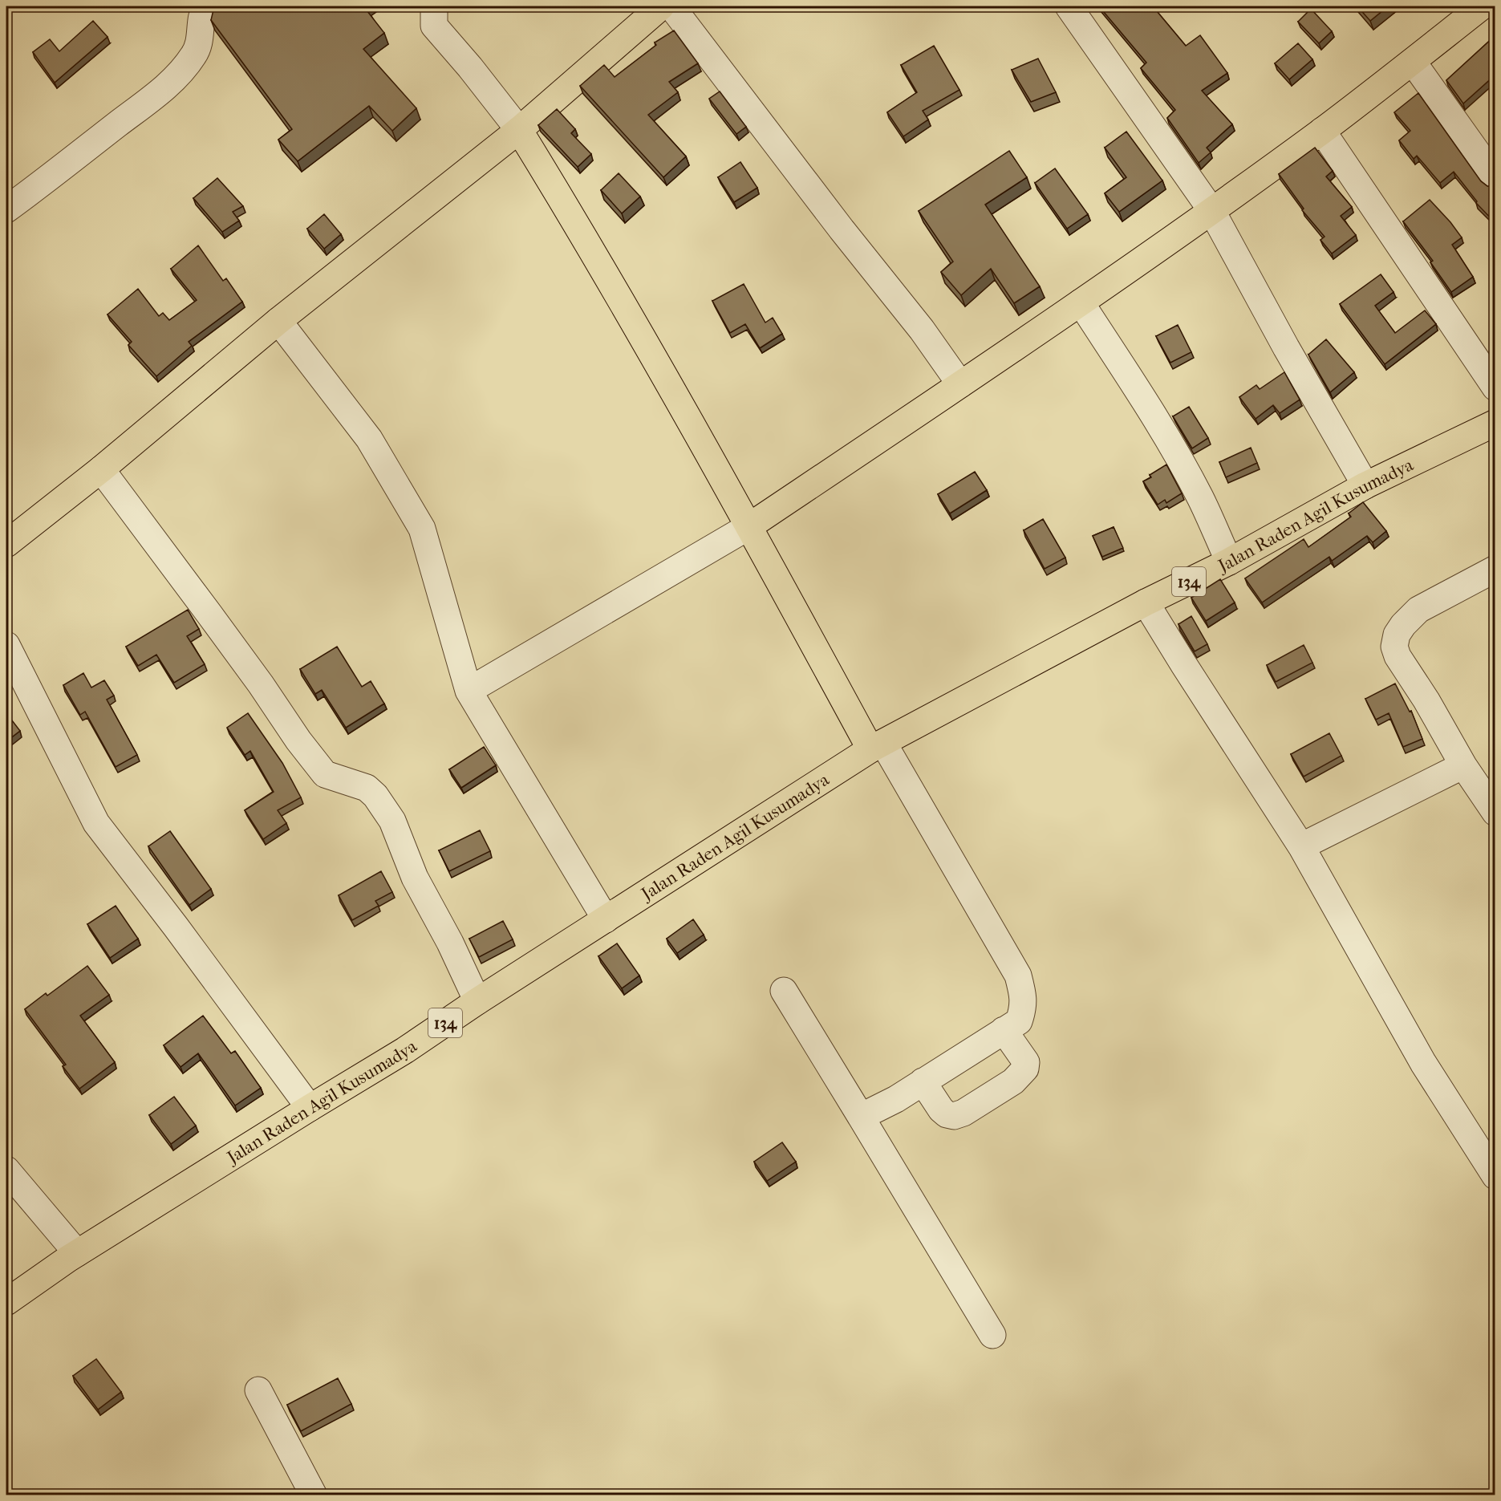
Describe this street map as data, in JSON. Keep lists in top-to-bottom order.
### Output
{
  "streets": {
    "main road": ["Jalan Raden Agil Kusumadya", "134"]
  }
}
